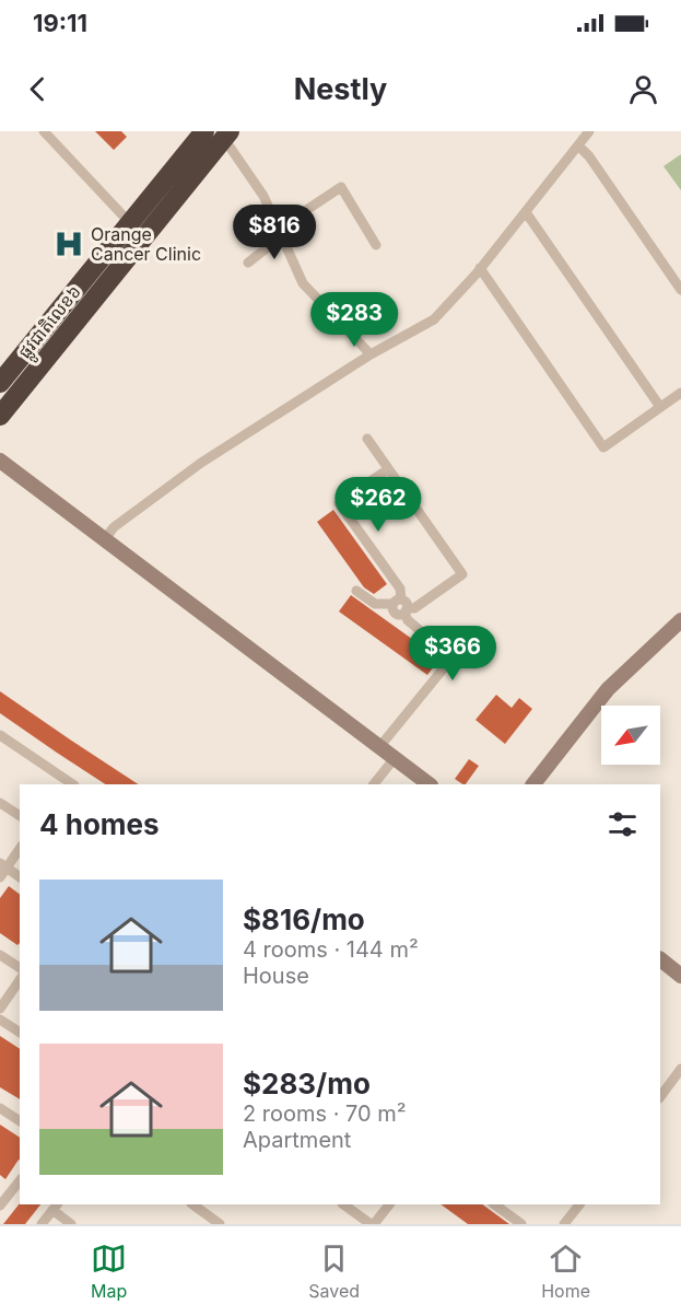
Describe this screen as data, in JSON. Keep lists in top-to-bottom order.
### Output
{
  "streets": {
    "highway": ["ផ្លូវជាតិលេខ៦"]
  },
  "places": {
    "hospital": ["Orange Cancer Clinic"]
  },
  "north": "bottom left",
  "page": {
    "status": "19:11",
    "header": "Nestly",
    "price": [
      "$816",
      "$283",
      "$262",
      "$366"
    ],
    "heading": "4 homes",
    "list": [
      {
        "name": "$816/mo",
        "note": "4 rooms · 144 m² · House"
      },
      {
        "name": "$283/mo",
        "note": "2 rooms · 70 m² · Apartment"
      }
    ],
    "tabs": ["Map", "Saved", "Home"]
  }
}
